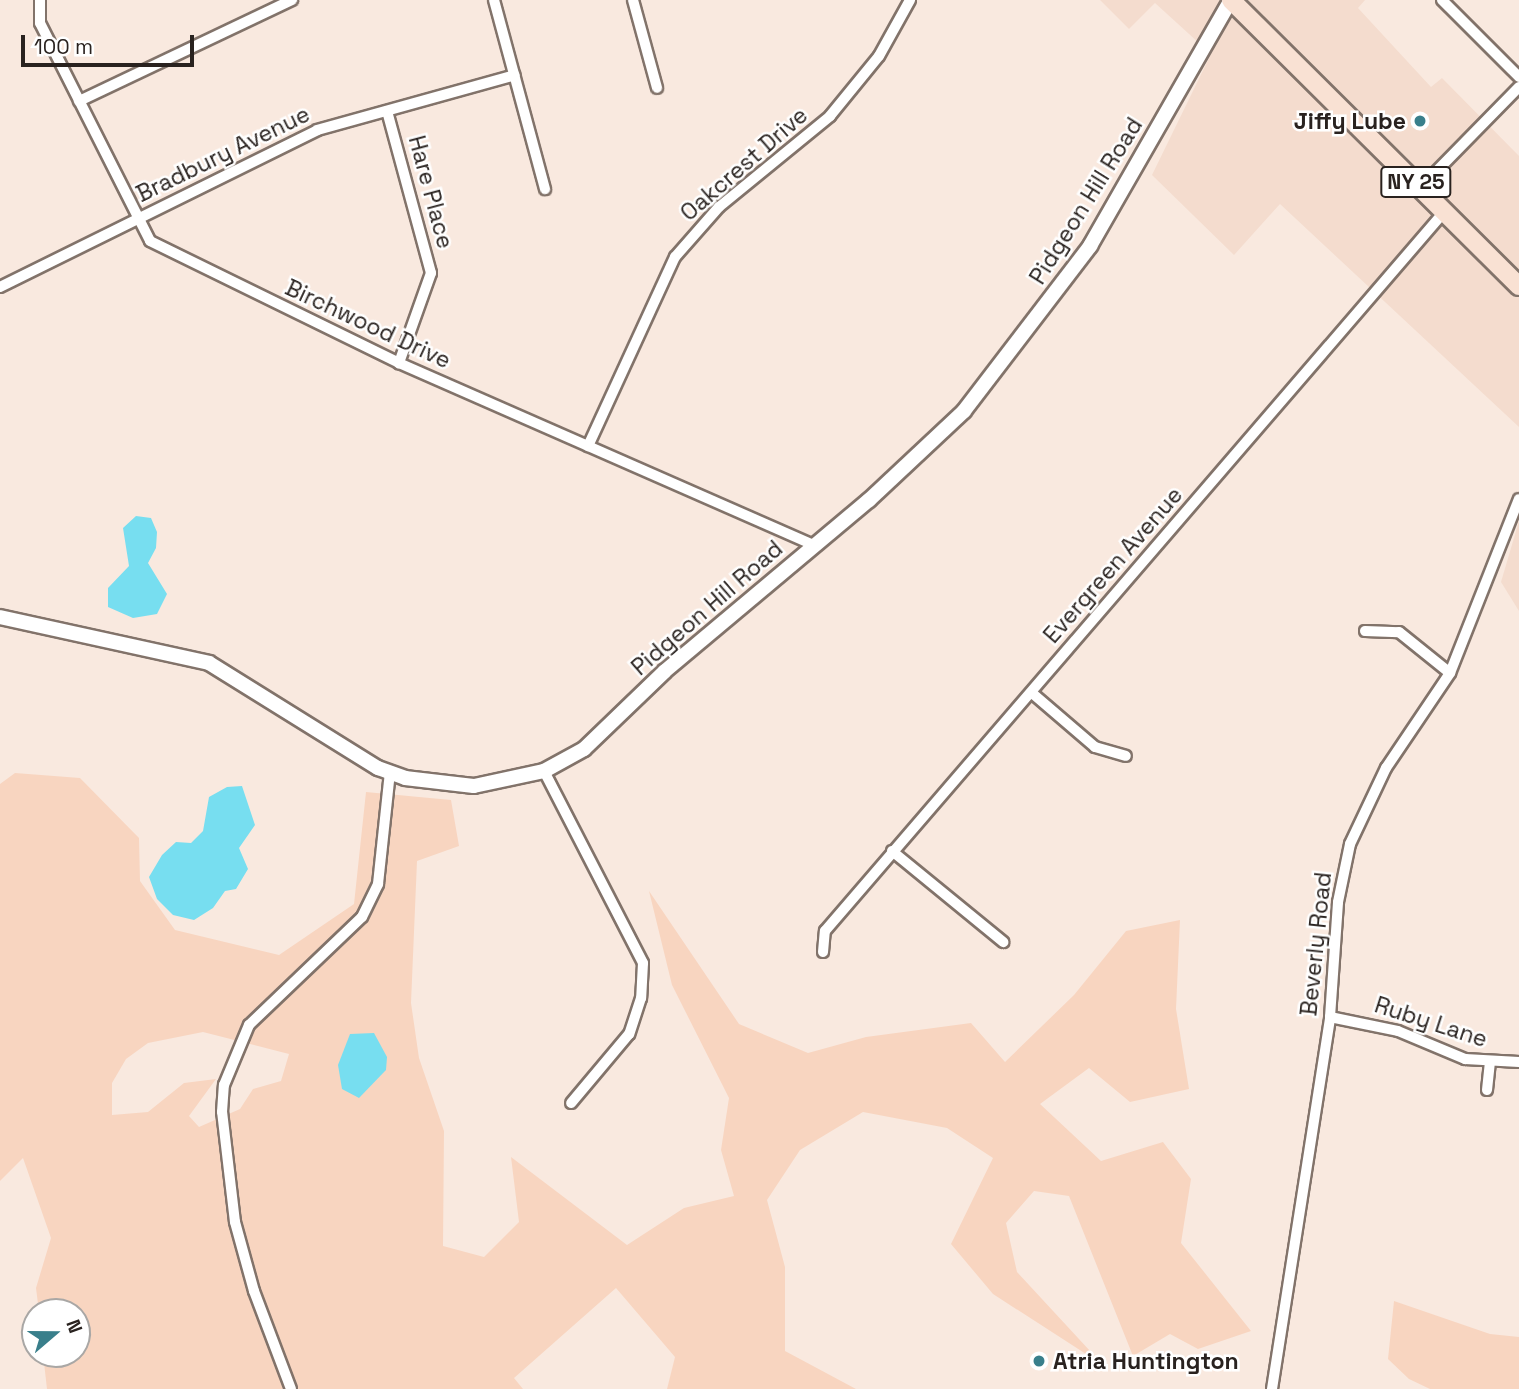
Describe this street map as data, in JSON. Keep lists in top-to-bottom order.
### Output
{
  "streets": {
    "main road": ["NY 25"],
    "street": [
      "Bradbury Avenue",
      "Oakcrest Drive",
      "Hare Place",
      "Pidgeon Hill Road",
      "Birchwood Drive",
      "Evergreen Avenue",
      "Beverly Road",
      "Ruby Lane"
    ]
  },
  "crossings": [
    ["Bradbury Avenue", "Hare Place"],
    ["Bradbury Avenue", "Birchwood Drive"],
    ["Oakcrest Drive", "Birchwood Drive"],
    ["NY 25", "Pidgeon Hill Road"],
    ["NY 25", "Evergreen Avenue"],
    ["Hare Place", "Birchwood Drive"],
    ["Pidgeon Hill Road", "Birchwood Drive"],
    ["Beverly Road", "Ruby Lane"]
  ],
  "places": ["Jiffy Lube", "Atria Huntington"],
  "scale_bar": "100 m",
  "north": "right"
}
